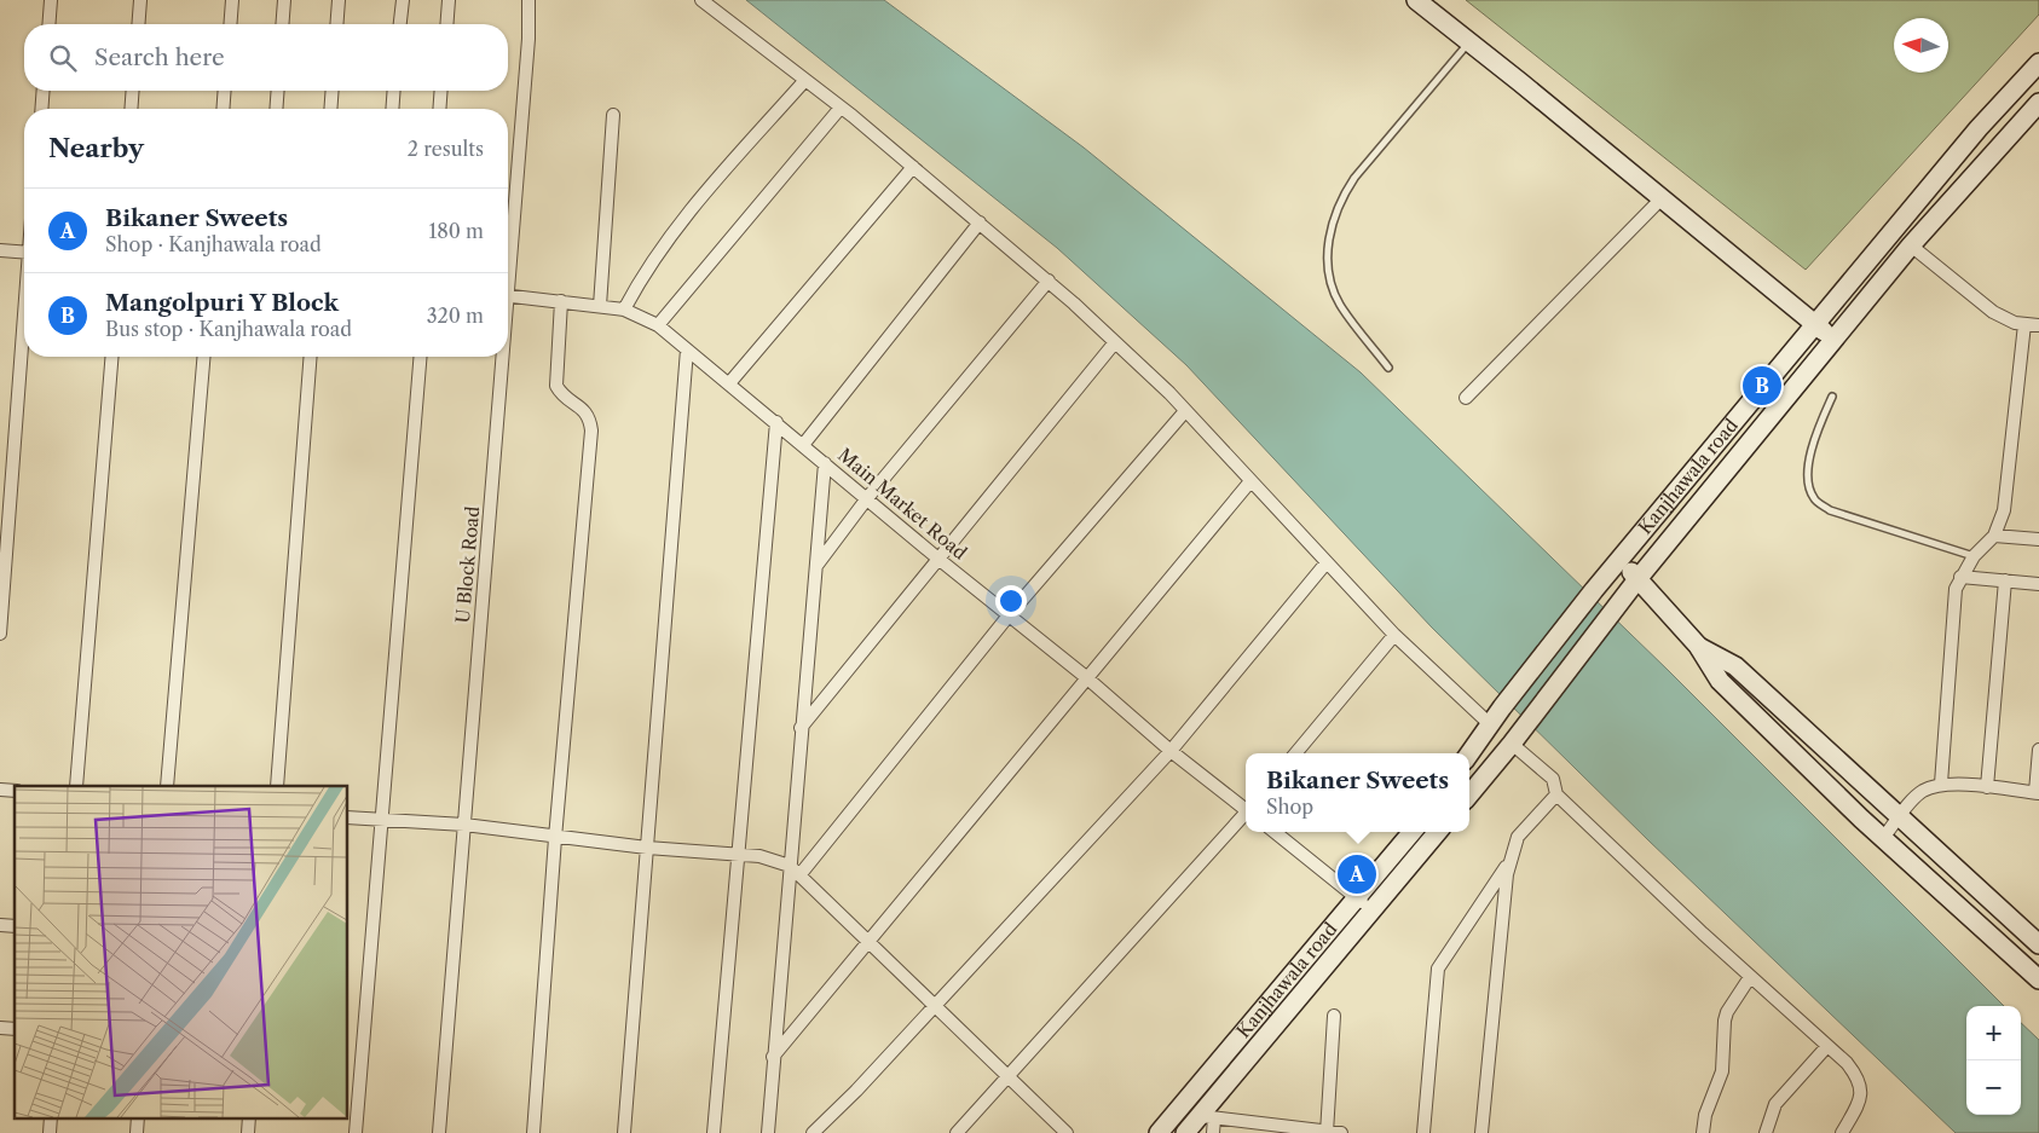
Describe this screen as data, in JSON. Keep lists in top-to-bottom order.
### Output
{
  "streets": {
    "main road": ["Kanjhawala road"],
    "street": ["Main Market Road", "U Block Road"]
  },
  "north": "left",
  "page": {
    "search": "Search here",
    "heading": ["Nearby", "2 results"],
    "list": [
      {
        "mark": "A",
        "name": "Bikaner Sweets",
        "note": "Shop · Kanjhawala road",
        "value": "180 m"
      },
      {
        "mark": "B",
        "name": "Mangolpuri Y Block",
        "note": "Bus stop · Kanjhawala road",
        "value": "320 m"
      }
    ],
    "pins": ["B", "A"],
    "popup": ["Bikaner Sweets", "Shop"],
    "map_buttons": ["+", "−"]
  }
}
